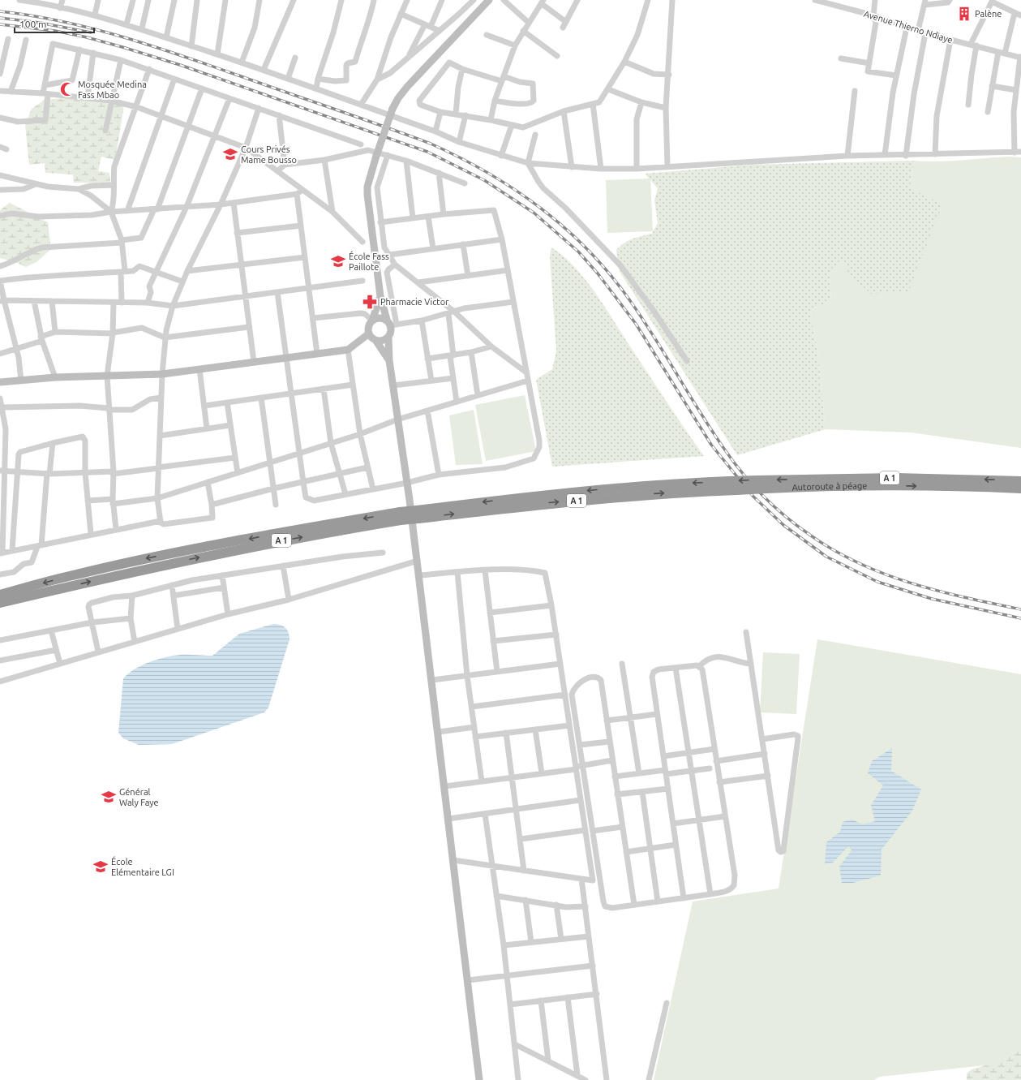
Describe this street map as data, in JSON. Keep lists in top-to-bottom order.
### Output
{
  "streets": {
    "highway": ["A 1", "Autoroute à péage"],
    "street": ["Avenue Thierno Ndiaye"]
  },
  "crossings": [
    ["A 1", "Autoroute à péage"]
  ],
  "places": {
    "building": ["Palène"],
    "mosque": ["Mosquée Medina Fass Mbao"],
    "school or university": [
      "Cours Privés Mame Bousso",
      "École Fass Paillote",
      "Général Waly Faye",
      "École Elémentaire LGI"
    ],
    "pharmacy": ["Pharmacie Victor"]
  },
  "scale_bar": "100 m"
}
